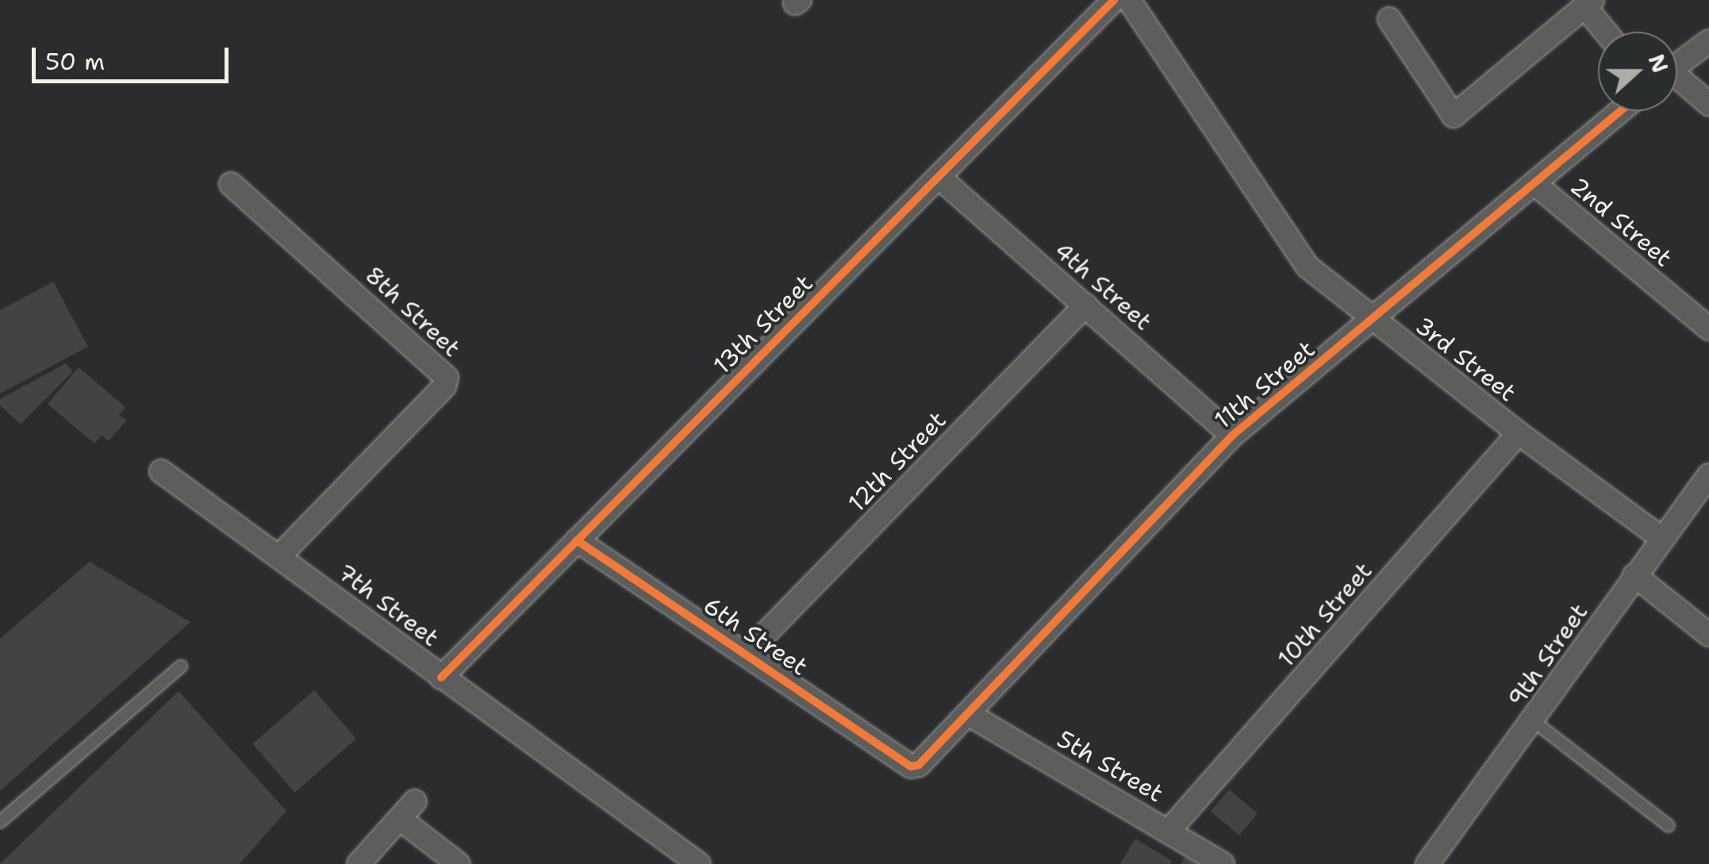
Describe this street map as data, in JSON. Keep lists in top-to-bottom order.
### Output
{
  "streets": {
    "street": [
      "2nd Street",
      "4th Street",
      "8th Street",
      "13th Street",
      "3rd Street",
      "11th Street",
      "12th Street",
      "7th Street",
      "10th Street",
      "6th Street",
      "9th Street",
      "5th Street"
    ]
  },
  "crossings": [
    ["2nd Street", "11th Street"],
    ["4th Street", "13th Street"],
    ["4th Street", "11th Street"],
    ["4th Street", "12th Street"],
    ["8th Street", "7th Street"],
    ["13th Street", "7th Street"],
    ["13th Street", "6th Street"],
    ["3rd Street", "11th Street"],
    ["3rd Street", "10th Street"],
    ["3rd Street", "9th Street"],
    ["11th Street", "6th Street"],
    ["11th Street", "5th Street"],
    ["12th Street", "6th Street"],
    ["10th Street", "5th Street"]
  ],
  "scale_bar": "50 m",
  "north": "right"
}
